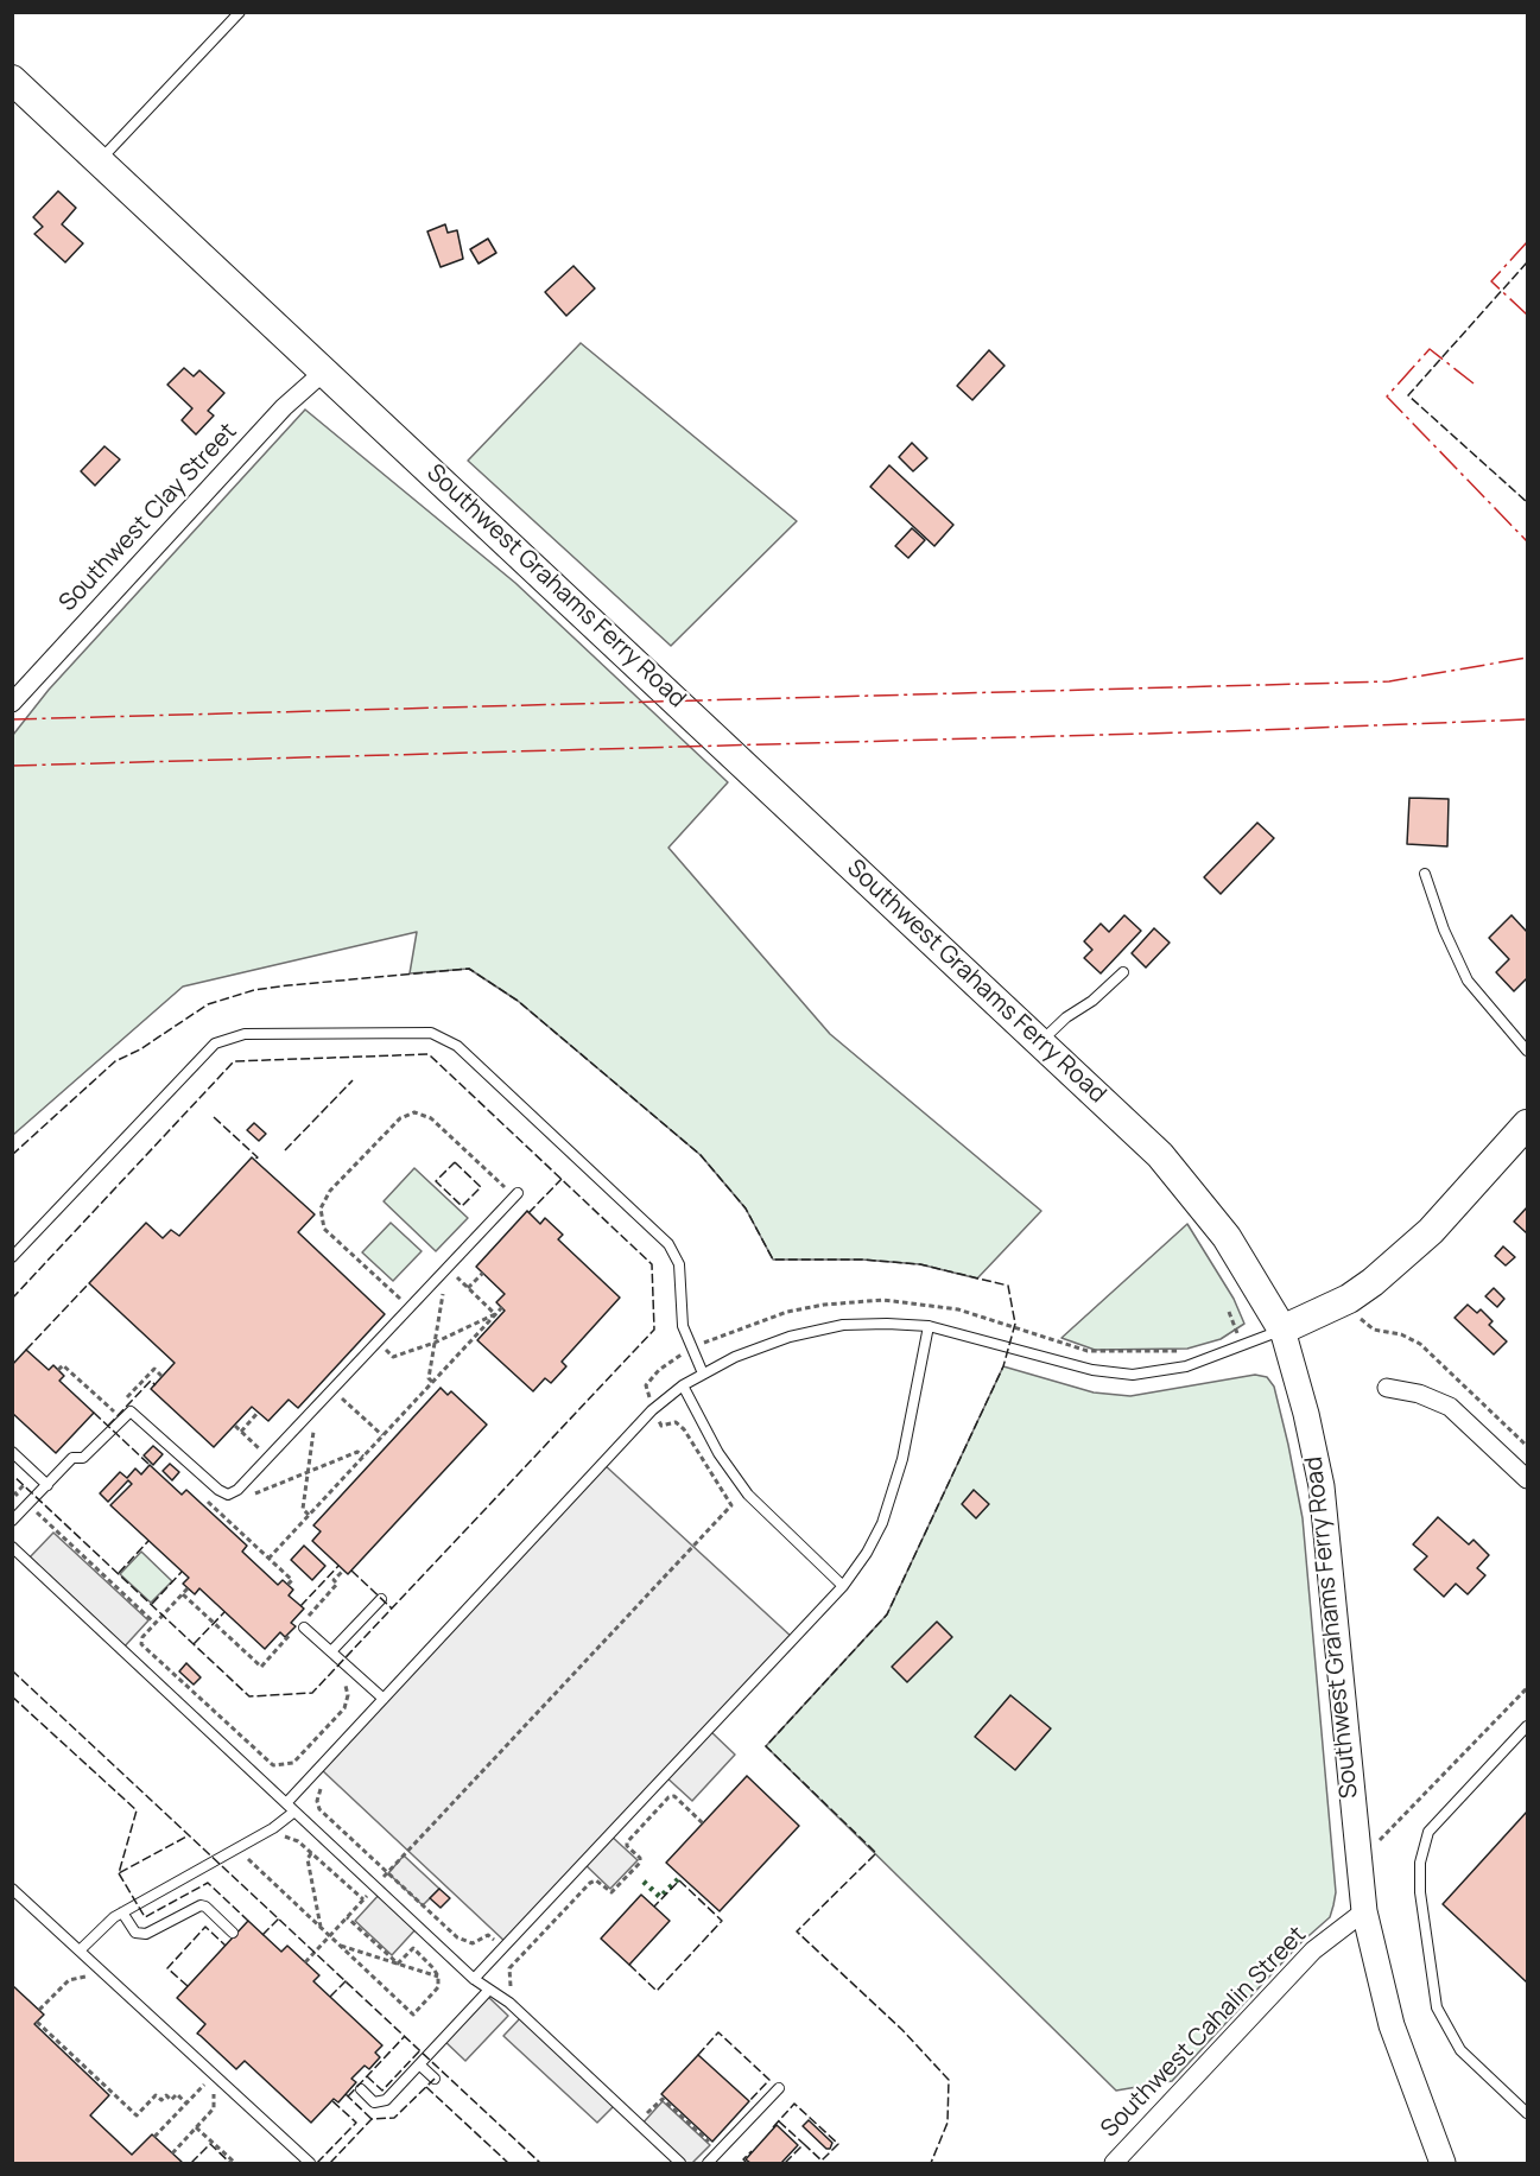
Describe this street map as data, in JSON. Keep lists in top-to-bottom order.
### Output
{
  "streets": {
    "main road": ["Southwest Grahams Ferry Road"],
    "street": ["Southwest Clay Street", "Southwest Cahalin Street"]
  },
  "crossings": [
    ["Southwest Clay Street", "Southwest Grahams Ferry Road"],
    ["Southwest Grahams Ferry Road", "Southwest Cahalin Street"]
  ]
}
